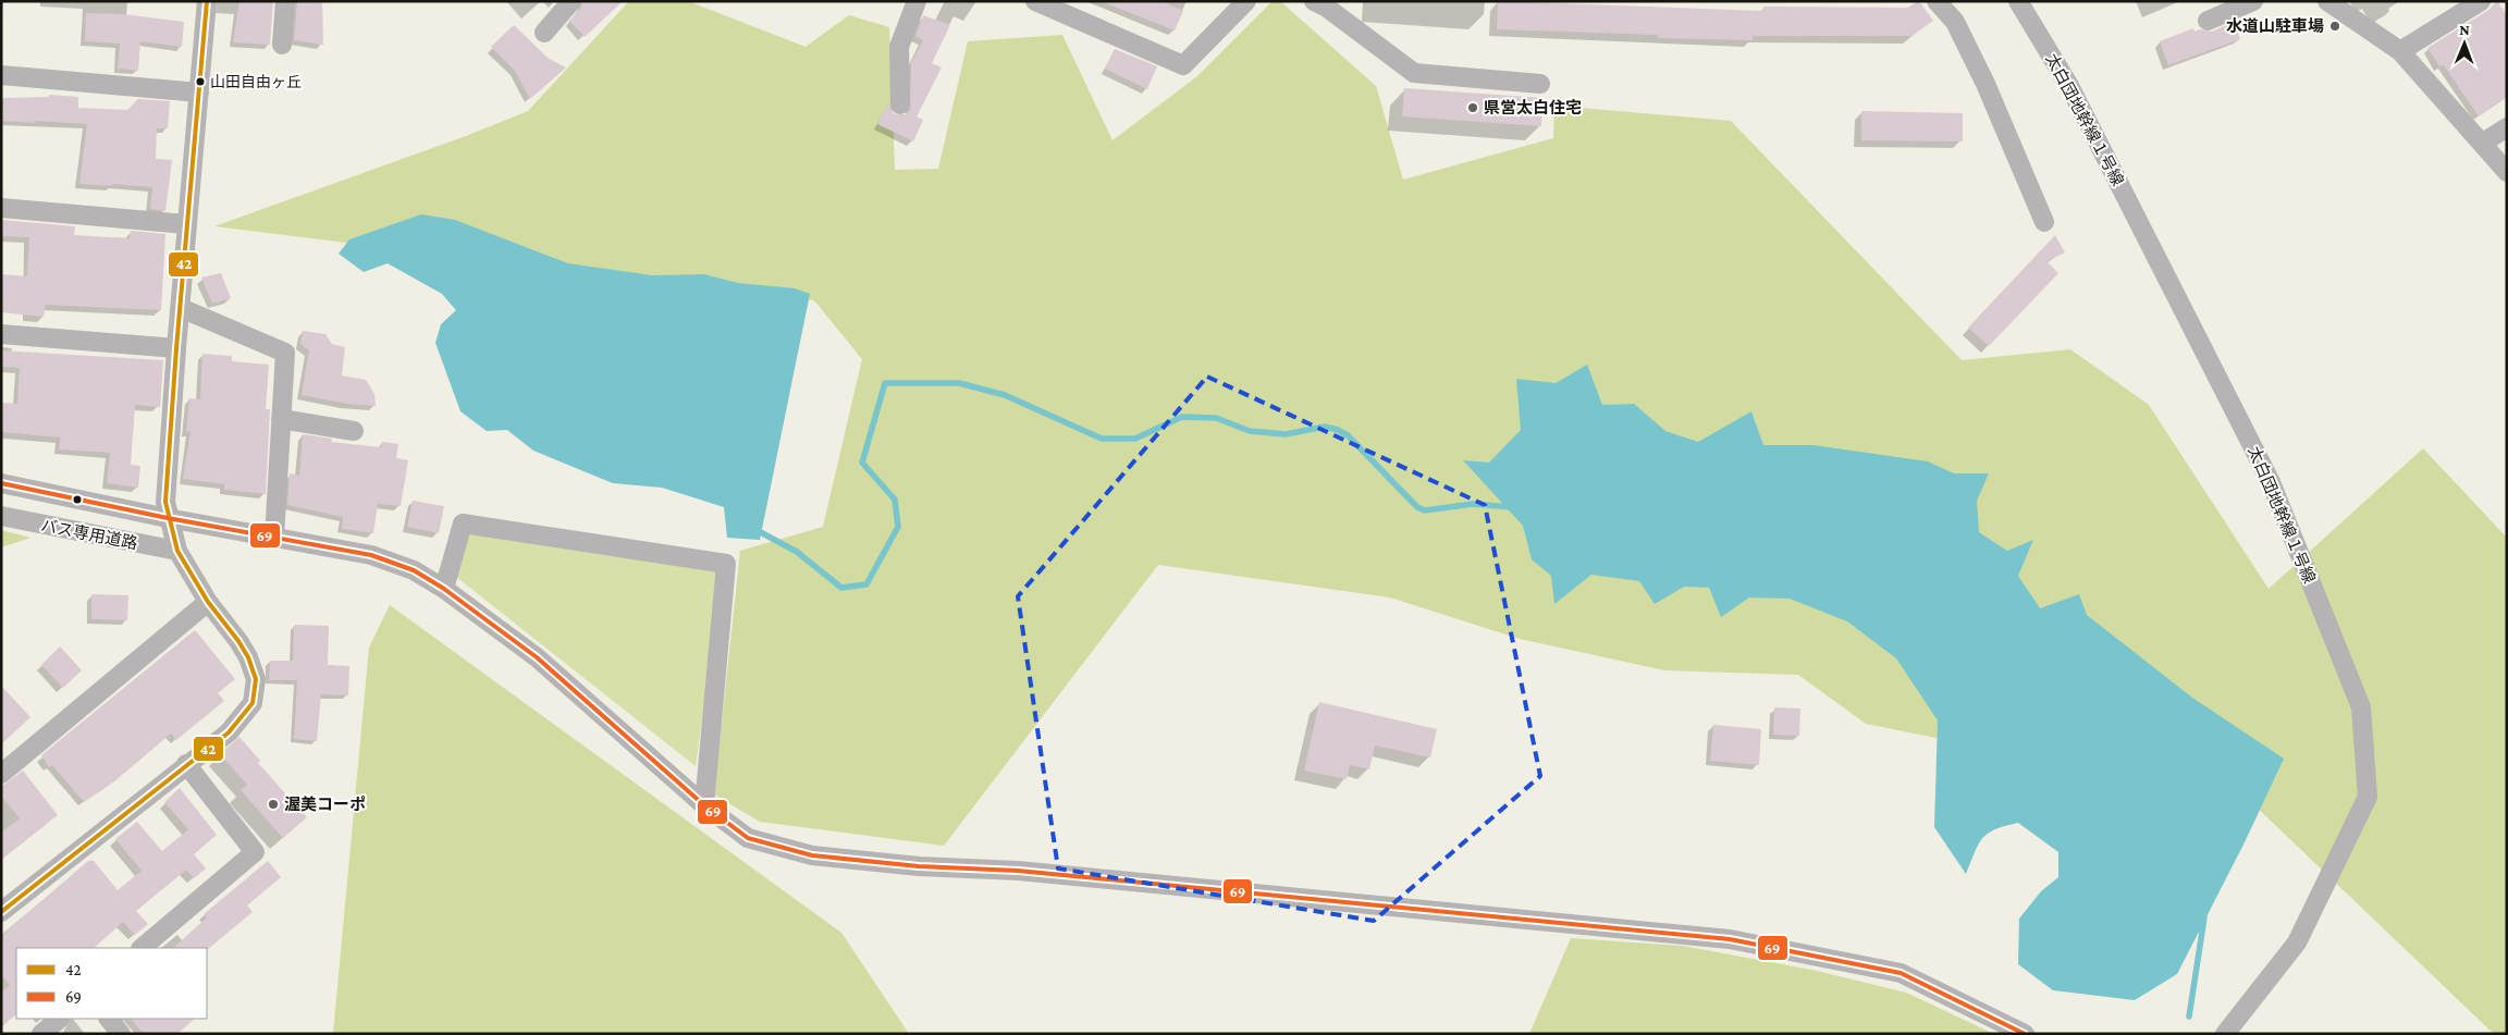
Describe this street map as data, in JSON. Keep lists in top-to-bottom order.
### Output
{
  "streets": {
    "street": ["太白団地幹線１号線", "バス専用道路"]
  },
  "places": [
    "水道山駐車場",
    "山田自由ヶ丘",
    "県営太白住宅",
    "渥美コーポ"
  ],
  "lines": ["transit line 42", "transit line 69"],
  "legend": ["42", "69"],
  "north": "top"
}
